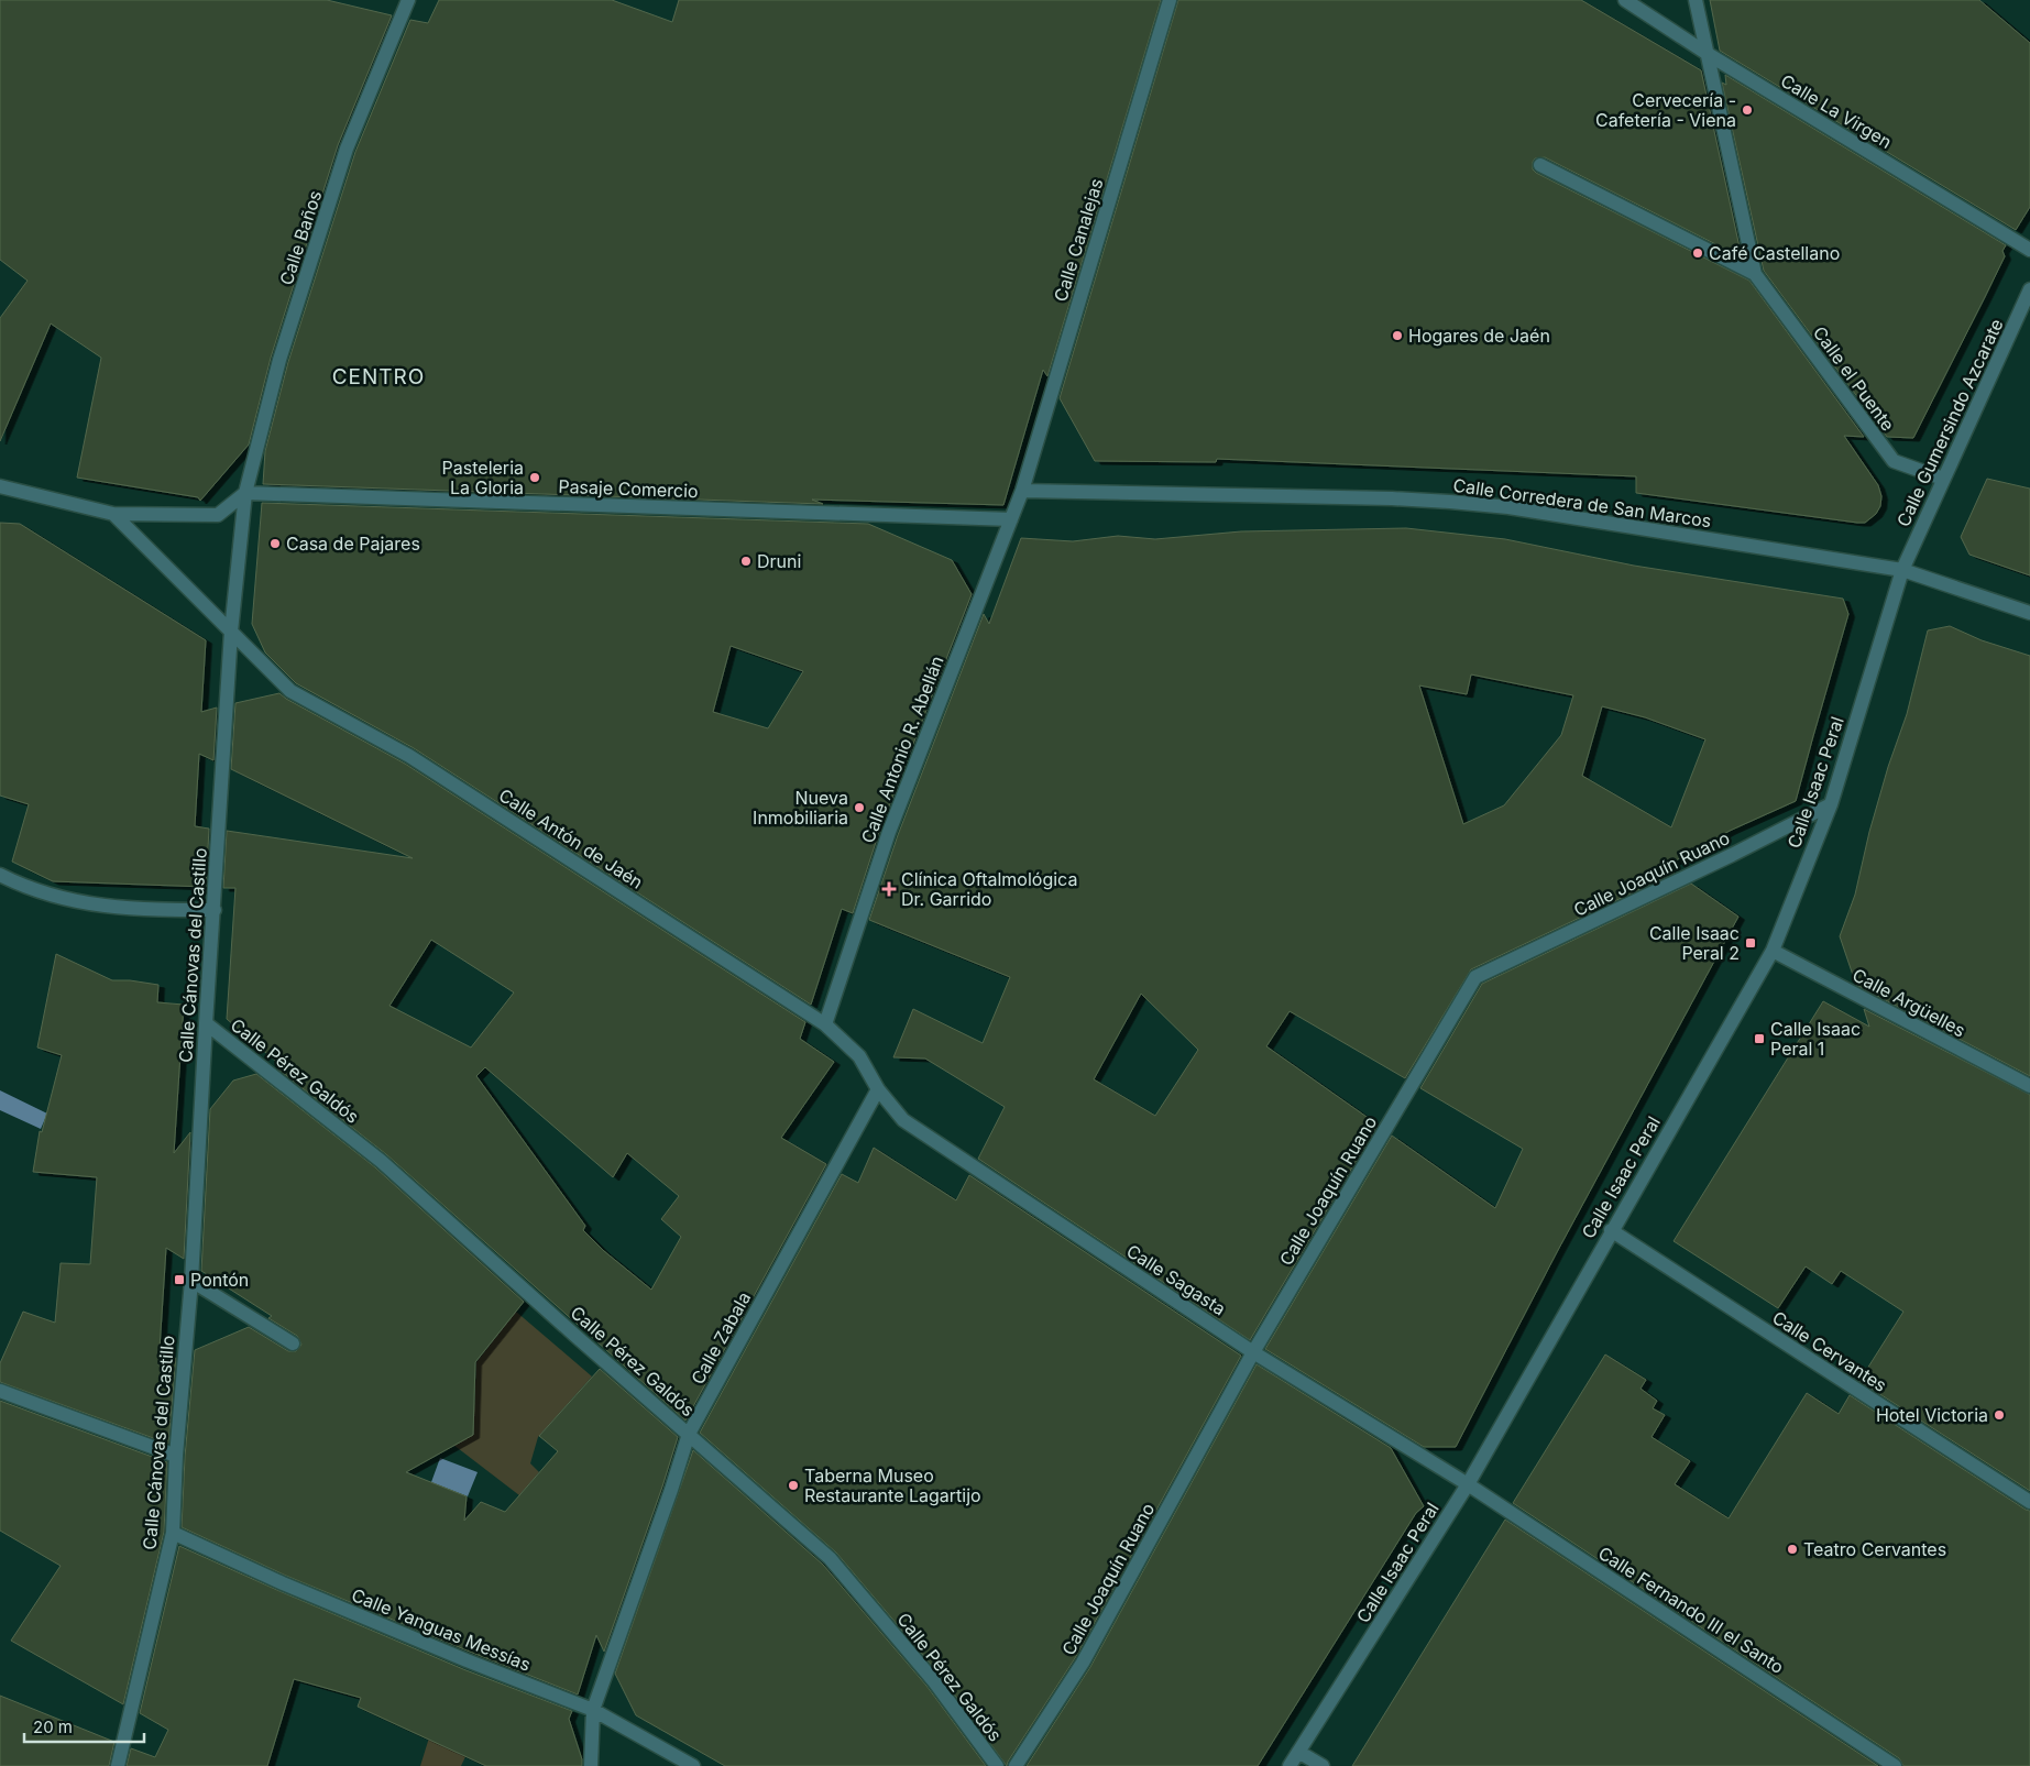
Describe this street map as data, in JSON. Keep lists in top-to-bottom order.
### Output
{
  "streets": {
    "street": [
      "Calle La Virgen",
      "Calle Baños",
      "Calle Canalejas",
      "Calle el Puente",
      "Calle Gumersindo Azcarate",
      "Pasaje Comercio",
      "Calle Corredera de San Marcos",
      "Calle Antonio R. Abellán",
      "Calle Isaac Peral",
      "Calle Antón de Jaén",
      "Calle Joaquín Ruano",
      "Calle Cánovas del Castillo",
      "Calle Argüelles",
      "Calle Pérez Galdós",
      "Calle Sagasta",
      "Calle Zabala",
      "Calle Cervantes",
      "Calle Fernando III el Santo",
      "Calle Yanguas Messías"
    ]
  },
  "crossings": [
    ["Calle La Virgen", "Calle el Puente"],
    ["Calle Baños", "Pasaje Comercio"],
    ["Calle Baños", "Calle Antón de Jaén"],
    ["Calle Baños", "Calle Cánovas del Castillo"],
    ["Calle Canalejas", "Calle Corredera de San Marcos"],
    ["Calle Canalejas", "Calle Antonio R. Abellán"],
    ["Calle el Puente", "Calle Gumersindo Azcarate"],
    ["Calle Gumersindo Azcarate", "Calle Corredera de San Marcos"],
    ["Calle Gumersindo Azcarate", "Calle Isaac Peral"],
    ["Pasaje Comercio", "Calle Antonio R. Abellán"],
    ["Calle Corredera de San Marcos", "Calle Antonio R. Abellán"],
    ["Calle Corredera de San Marcos", "Calle Isaac Peral"],
    ["Calle Antonio R. Abellán", "Calle Antón de Jaén"],
    ["Calle Isaac Peral", "Calle Joaquín Ruano"],
    ["Calle Isaac Peral", "Calle Argüelles"],
    ["Calle Isaac Peral", "Calle Sagasta"],
    ["Calle Isaac Peral", "Calle Cervantes"],
    ["Calle Isaac Peral", "Calle Fernando III el Santo"],
    ["Calle Antón de Jaén", "Calle Cánovas del Castillo"],
    ["Calle Antón de Jaén", "Calle Sagasta"],
    ["Calle Antón de Jaén", "Calle Zabala"],
    ["Calle Joaquín Ruano", "Calle Sagasta"],
    ["Calle Cánovas del Castillo", "Calle Pérez Galdós"],
    ["Calle Cánovas del Castillo", "Calle Yanguas Messías"],
    ["Calle Pérez Galdós", "Calle Zabala"],
    ["Calle Sagasta", "Calle Zabala"],
    ["Calle Sagasta", "Calle Fernando III el Santo"],
    ["Calle Zabala", "Calle Yanguas Messías"]
  ],
  "districts": ["CENTRO"],
  "places": {
    "other": [
      "Cervecería - Cafetería - Viena",
      "Café Castellano",
      "Hogares de Jaén",
      "Pasteleria La Gloria",
      "Casa de Pajares",
      "Druni",
      "Nueva Inmobiliaria",
      "Hotel Victoria",
      "Taberna Museo Restaurante Lagartijo",
      "Teatro Cervantes"
    ],
    "health": ["Clínica Oftalmológica Dr. Garrido"],
    "transit": ["Calle Isaac Peral 2", "Calle Isaac Peral 1", "Pontón"]
  },
  "scale_bar": "20 m"
}
